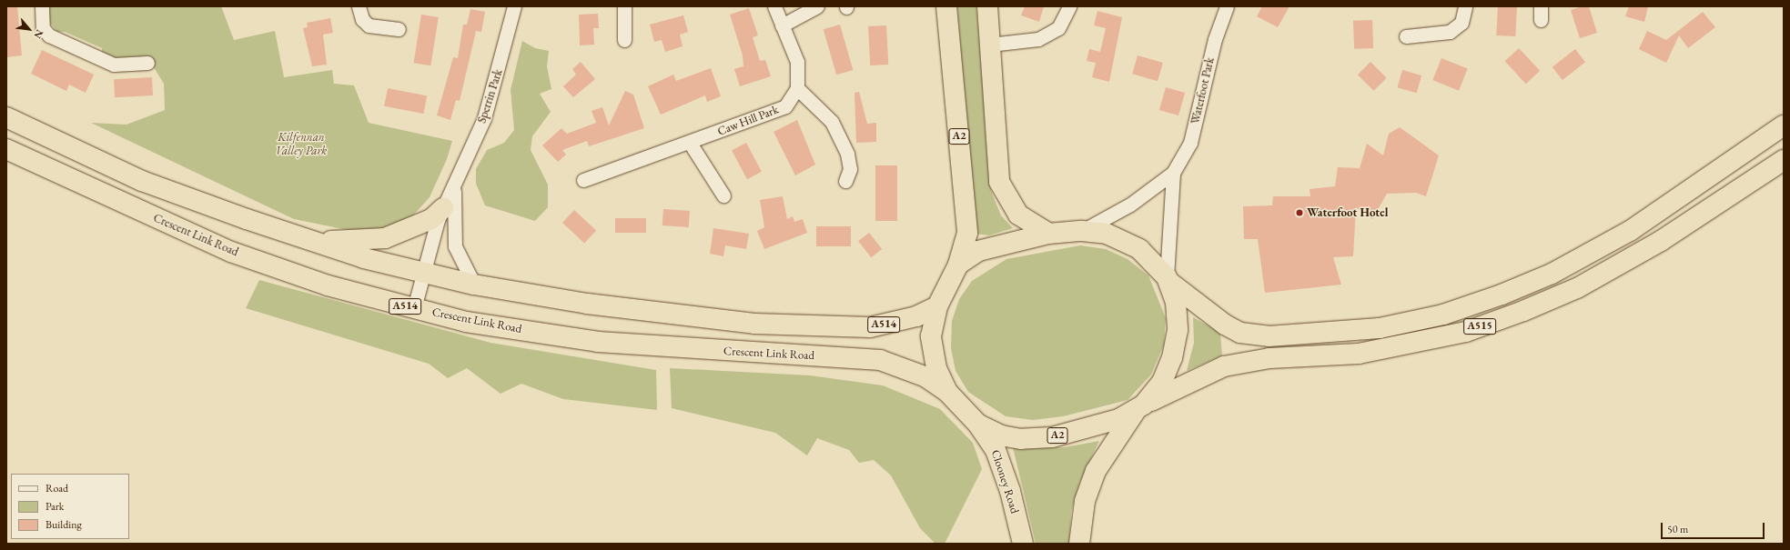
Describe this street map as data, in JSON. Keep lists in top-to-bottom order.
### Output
{
  "streets": {
    "highway": [
      "A2",
      "Crescent Link Road",
      "A514",
      "A515",
      "Clooney Road"
    ],
    "street": ["Waterfoot Park", "Sperrin Park", "Caw Hill Park"]
  },
  "crossings": [
    ["Waterfoot Park", "A2"],
    ["Waterfoot Park", "A515"],
    ["Sperrin Park", "Crescent Link Road"],
    ["Sperrin Park", "A514"],
    ["A2", "Crescent Link Road"],
    ["A2", "A514"],
    ["A2", "A515"],
    ["A2", "Clooney Road"],
    ["Crescent Link Road", "A514"],
    ["A514", "Clooney Road"]
  ],
  "parks": ["Kilfennan Valley Park"],
  "places": ["Waterfoot Hotel"],
  "legend": ["Road", "Park", "Building"],
  "scale_bar": "50 m",
  "north": "bottom right"
}
